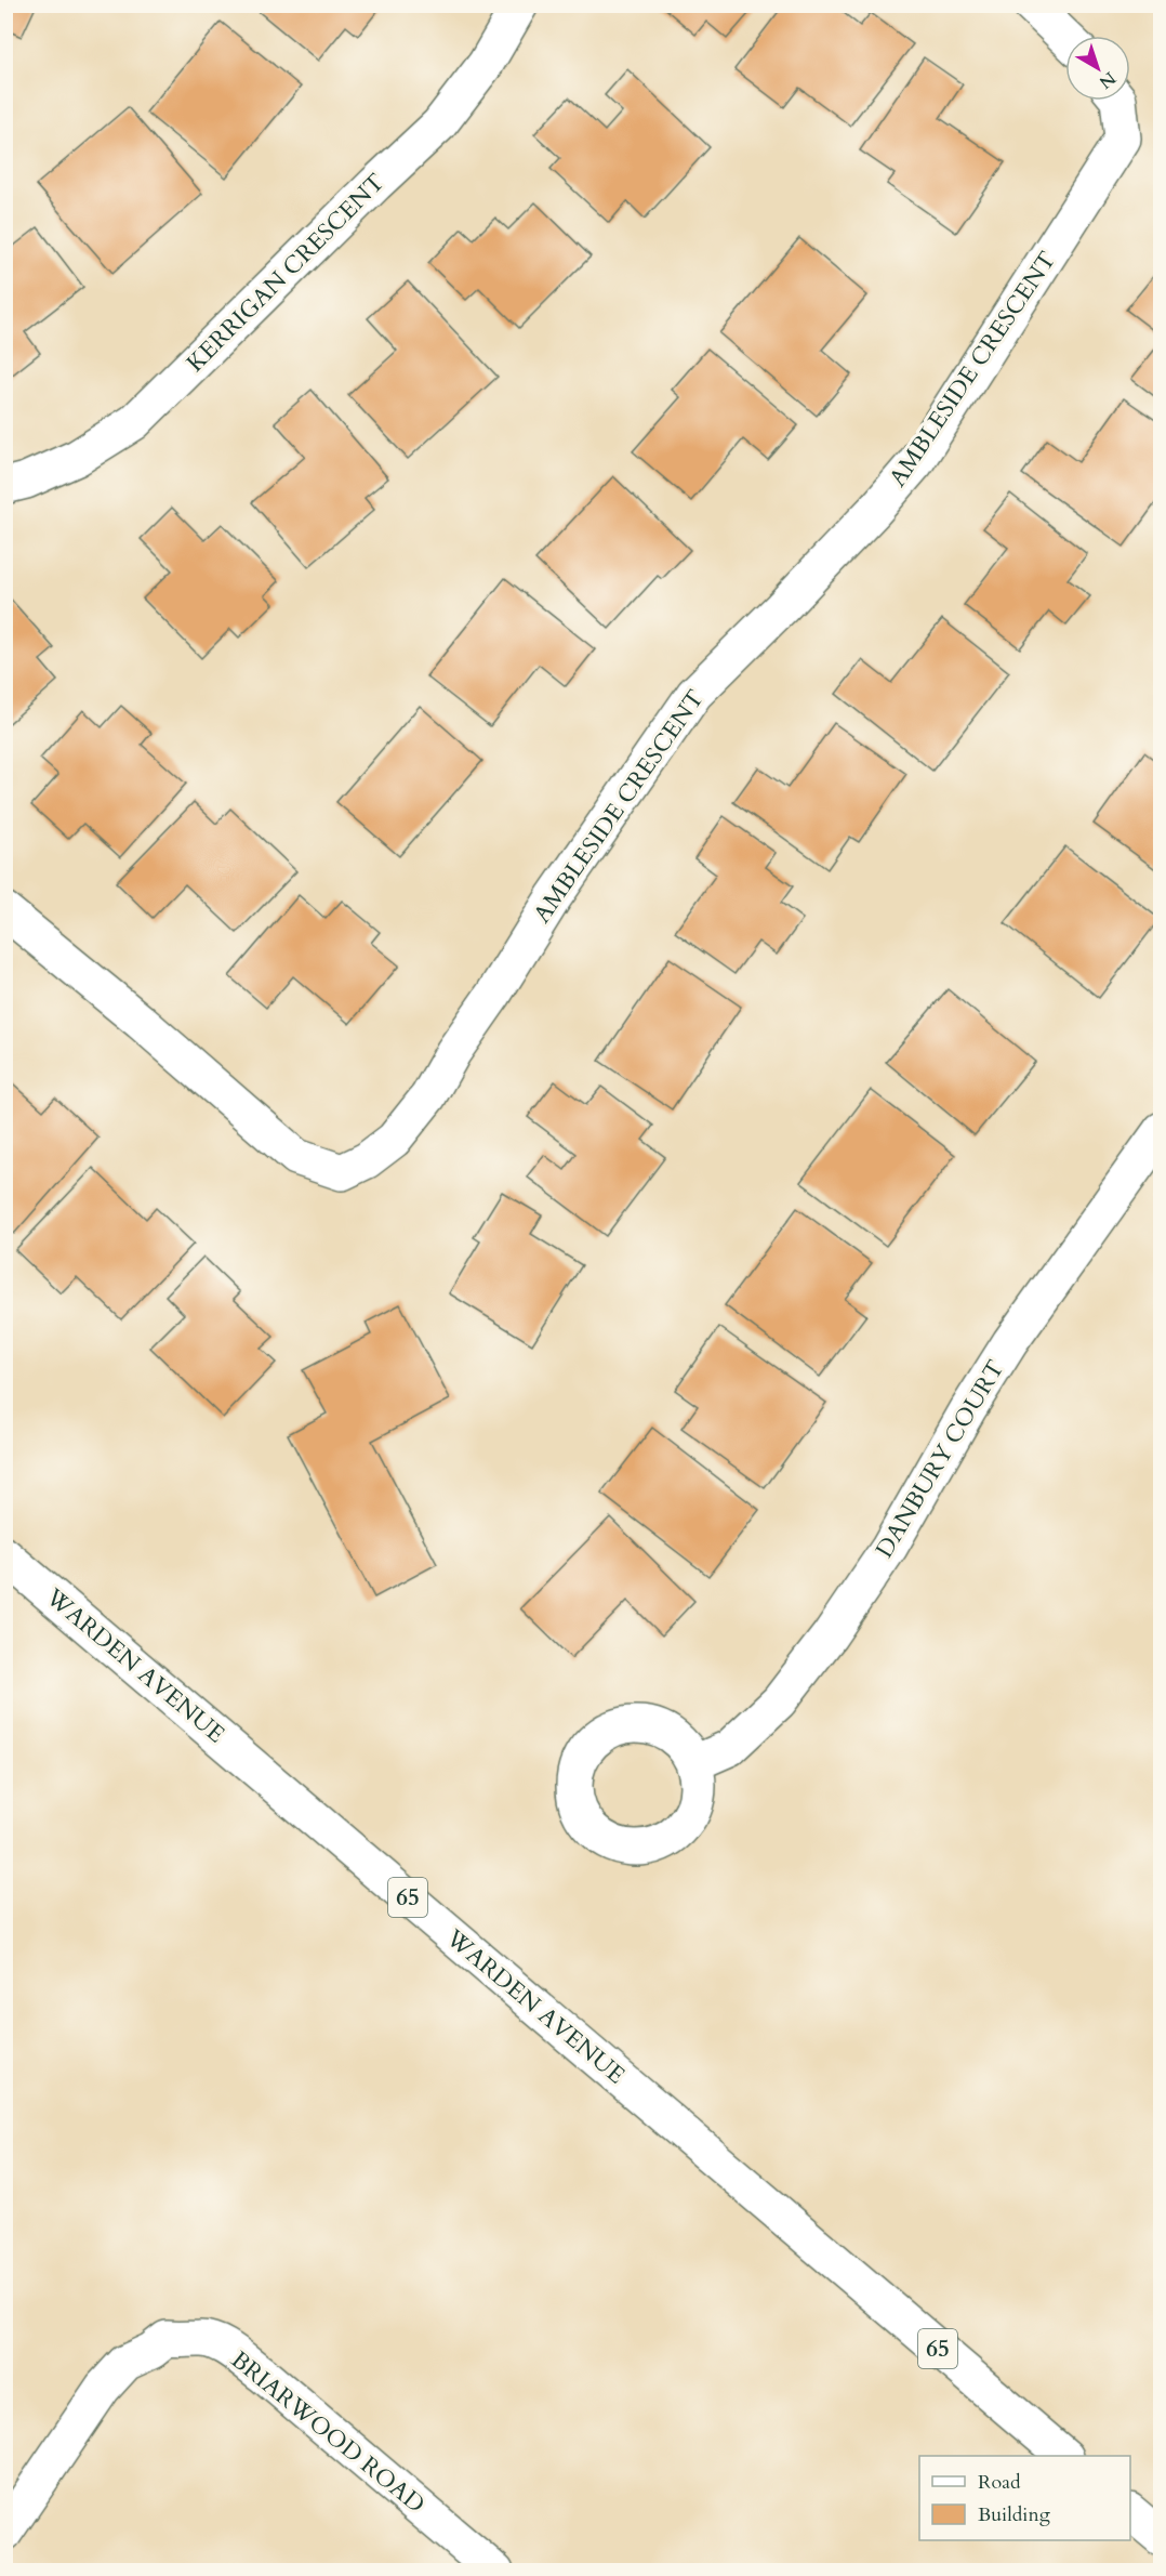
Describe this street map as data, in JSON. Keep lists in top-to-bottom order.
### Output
{
  "streets": {
    "street": [
      "KERRIGAN CRESCENT",
      "AMBLESIDE CRESCENT",
      "DANBURY COURT",
      "WARDEN AVENUE",
      "65",
      "BRIARWOOD ROAD"
    ]
  },
  "legend": ["Road", "Building"],
  "north": "bottom right"
}
